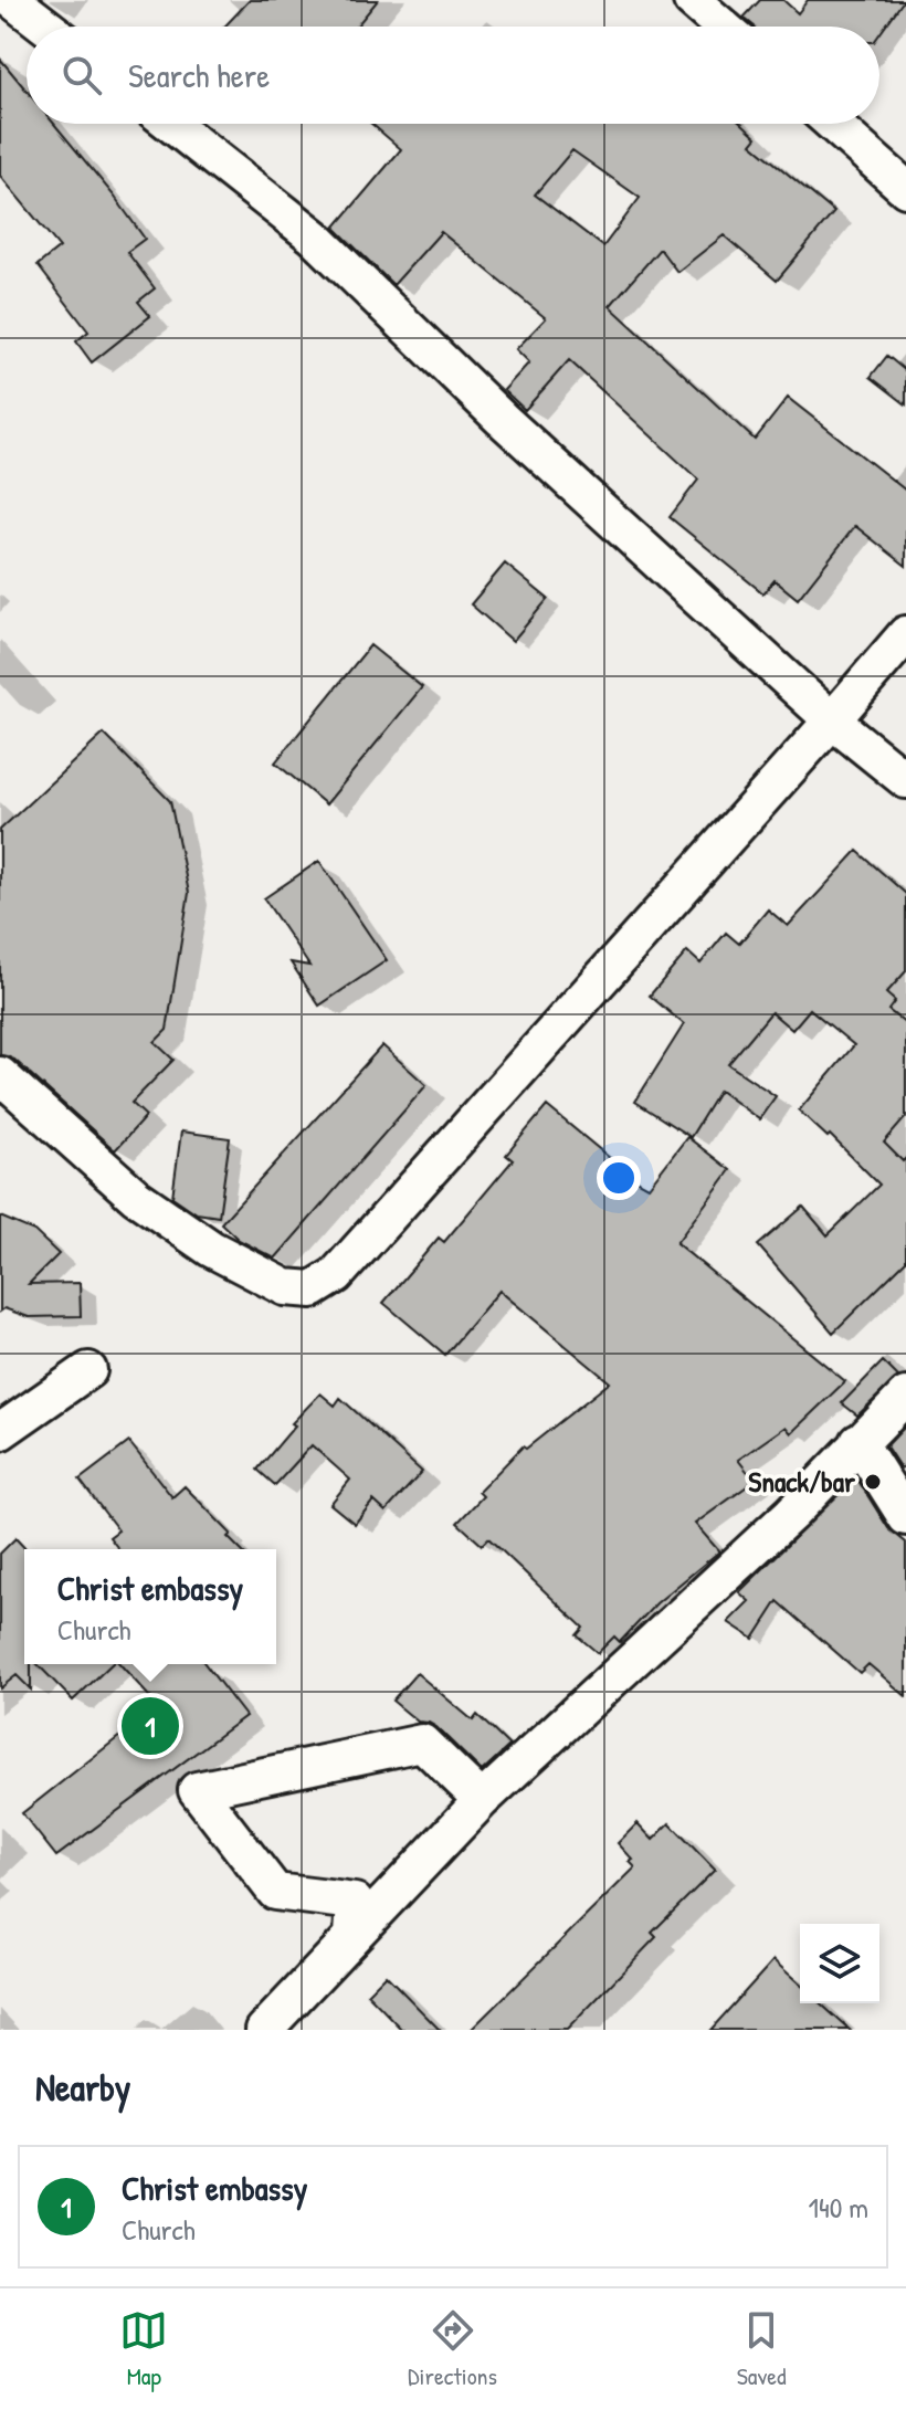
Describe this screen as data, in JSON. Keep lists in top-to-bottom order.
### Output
{
  "places": ["Snack/bar"],
  "page": {
    "search": "Search here",
    "popup": ["Christ embassy", "Church"],
    "pins": "1",
    "heading": "Nearby",
    "list": [
      {
        "mark": "1",
        "name": "Christ embassy",
        "note": "Church",
        "value": "140 m"
      }
    ],
    "nav": ["Map", "Directions", "Saved"]
  }
}
